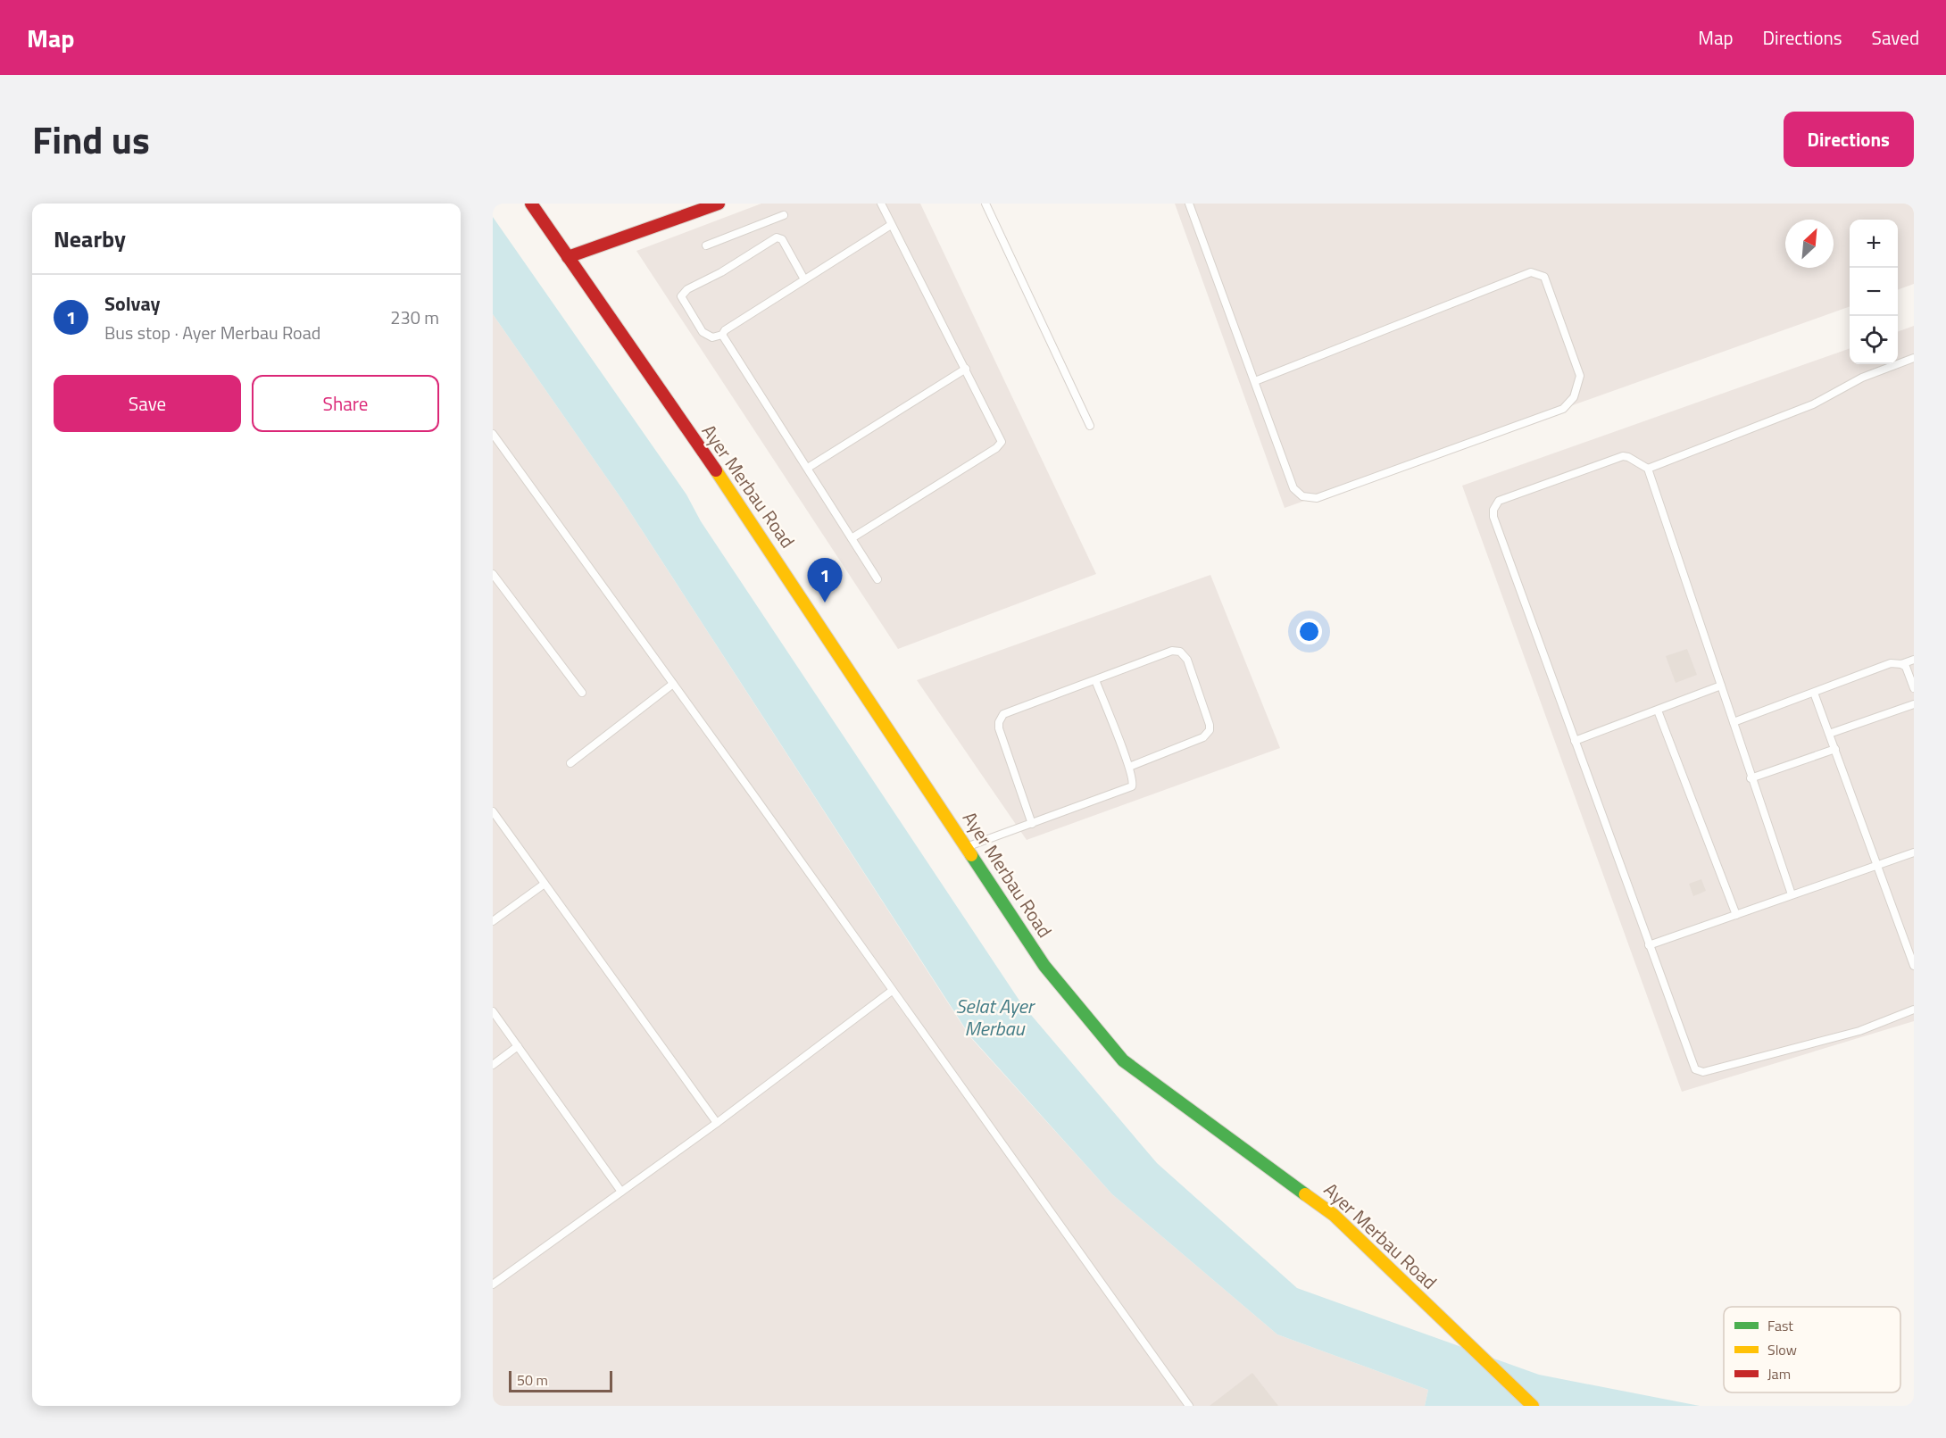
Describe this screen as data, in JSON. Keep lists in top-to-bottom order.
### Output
{
  "streets": {
    "street": ["Ayer Merbau Road"]
  },
  "water": ["Selat Ayer Merbau"],
  "legend": ["Fast", "Slow", "Jam"],
  "scale_bar": "50 m",
  "north": "top right",
  "page": {
    "header": "Map",
    "nav": ["Map", "Directions", "Saved"],
    "title": "Find us",
    "buttons": [
      "Directions",
      ["Save", "Share"]
    ],
    "heading": "Nearby",
    "map_buttons": ["+", "−"],
    "list": [
      {
        "mark": "1",
        "name": "Solvay",
        "note": "Bus stop · Ayer Merbau Road",
        "value": "230 m"
      }
    ],
    "pins": "1",
    "scale": "50 m"
  }
}
